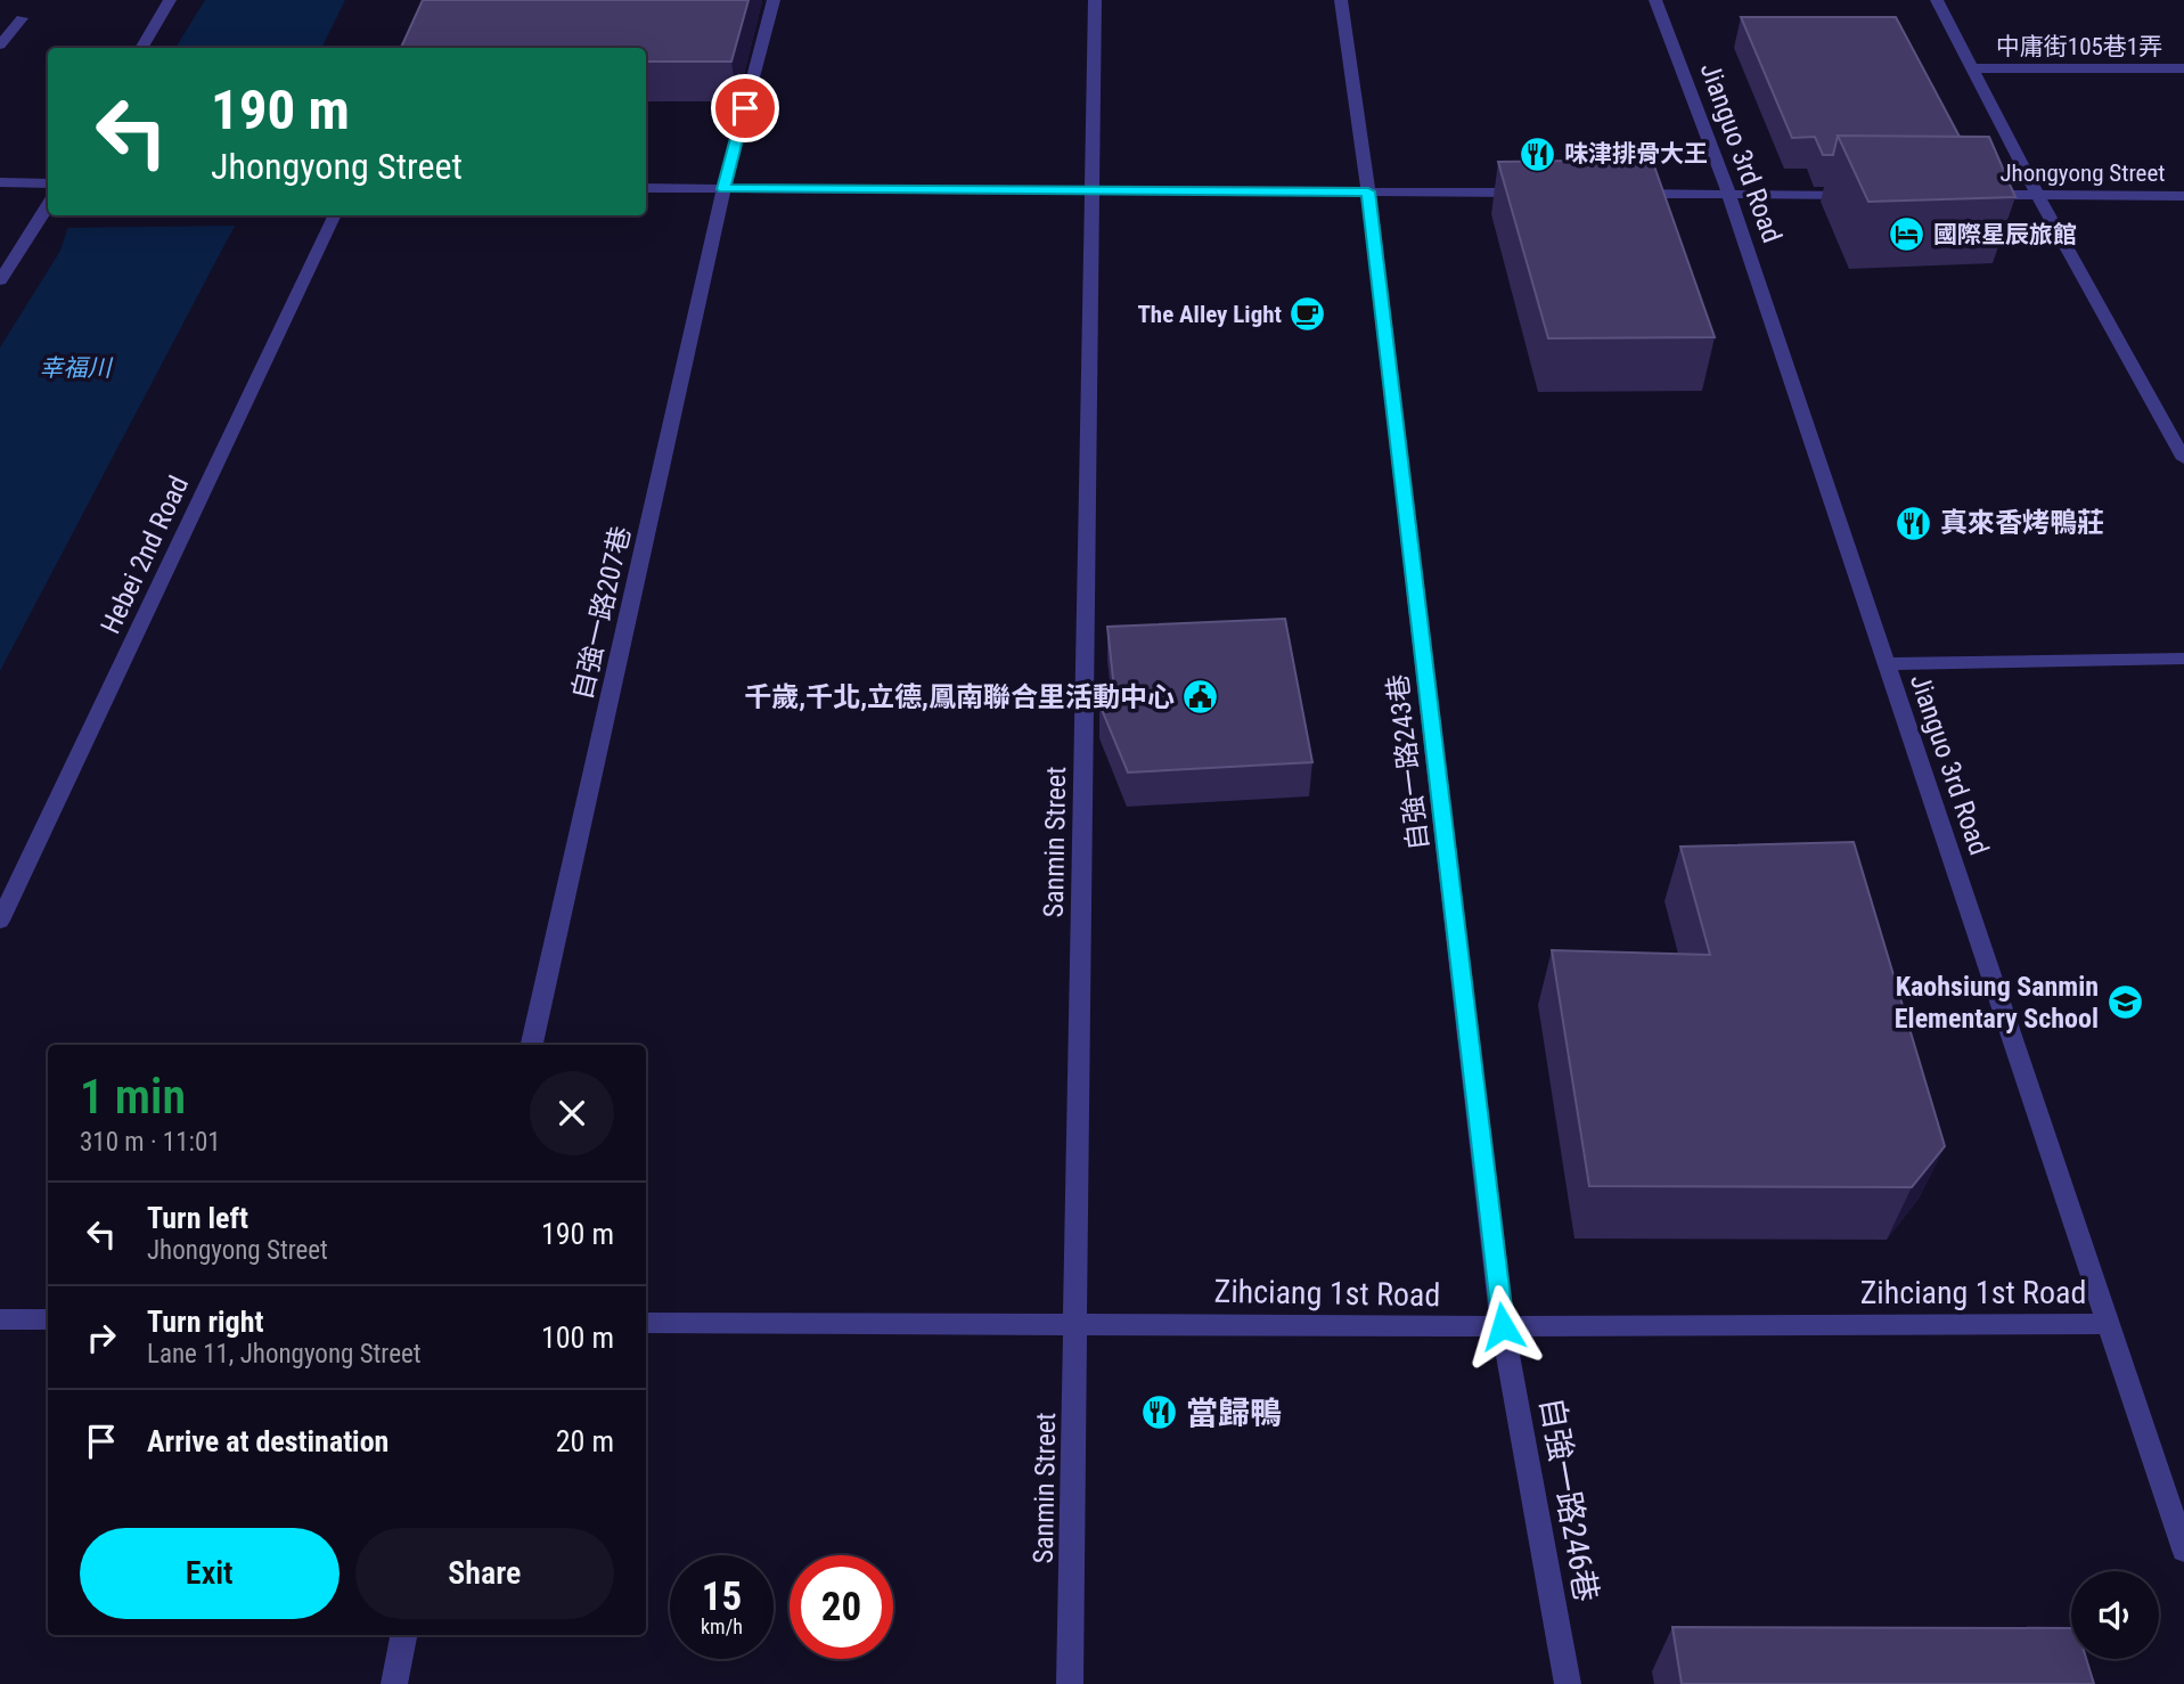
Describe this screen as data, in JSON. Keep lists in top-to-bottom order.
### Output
{
  "streets": {
    "street": [
      "中庸街105巷1弄",
      "Jianguo 3rd Road",
      "Jhongyong Street",
      "Hebei 2nd Road",
      "自強一路207巷",
      "自強一路243巷",
      "Sanmin Street",
      "Zihciang 1st Road",
      "自強一路246巷"
    ]
  },
  "crossings": [
    ["Jianguo 3rd Road", "Zihciang 1st Road"],
    ["自強一路243巷", "Zihciang 1st Road"],
    ["自強一路243巷", "自強一路246巷"],
    ["Sanmin Street", "Zihciang 1st Road"],
    ["Zihciang 1st Road", "自強一路246巷"]
  ],
  "water": ["幸福川"],
  "places": {
    "restaurant": ["味津排骨大王", "真來香烤鴨莊", "當歸鴨"],
    "hotel": ["國際星辰旅館"],
    "cafe": ["The Alley Light"],
    "public building": ["千歲,千北,立德,鳳南聯合里活動中心"],
    "school or university": ["Kaohsiung Sanmin Elementary School"]
  },
  "page": {
    "turn": ["190 m", "Jhongyong Street"],
    "heading": ["1 min", "310 m · 11:01"],
    "list": [
      {
        "name": "Turn left",
        "note": "Jhongyong Street",
        "value": "190 m"
      },
      {
        "name": "Turn right",
        "note": "Lane 11, Jhongyong Street",
        "value": "100 m"
      },
      {
        "name": "Arrive at destination",
        "value": "20 m"
      }
    ],
    "buttons": ["Exit", "Share"],
    "speed": "15 km/h",
    "limit": "20"
  }
}
